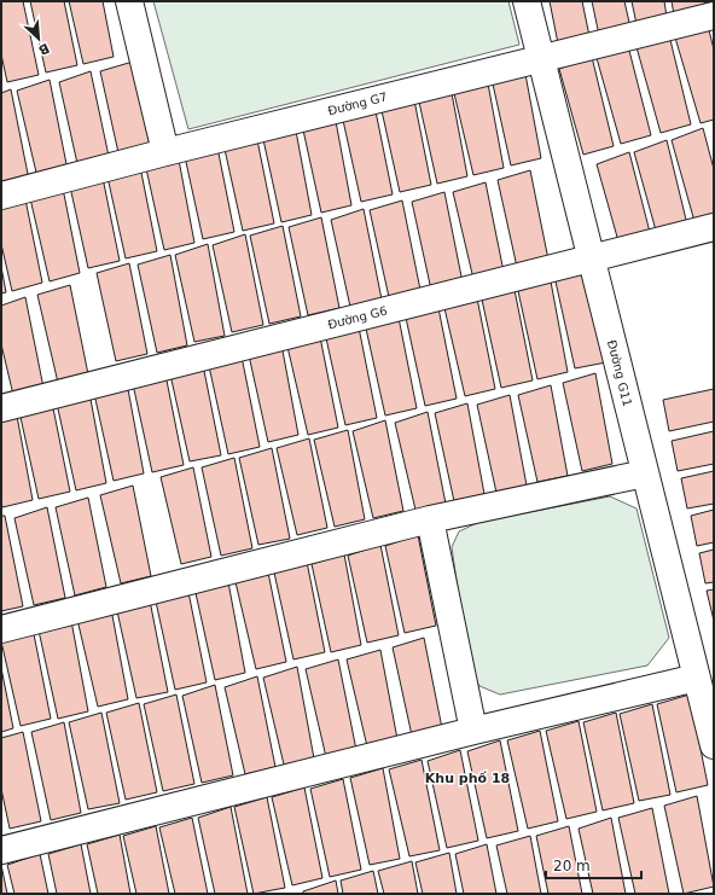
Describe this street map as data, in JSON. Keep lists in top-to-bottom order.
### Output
{
  "streets": {
    "street": ["Đường G7", "Đường G6", "Đường G11"]
  },
  "crossings": [
    ["Đường G7", "Đường G11"],
    ["Đường G6", "Đường G11"]
  ],
  "districts": ["Khu phố 18"],
  "scale_bar": "20 m",
  "north": "bottom right"
}
